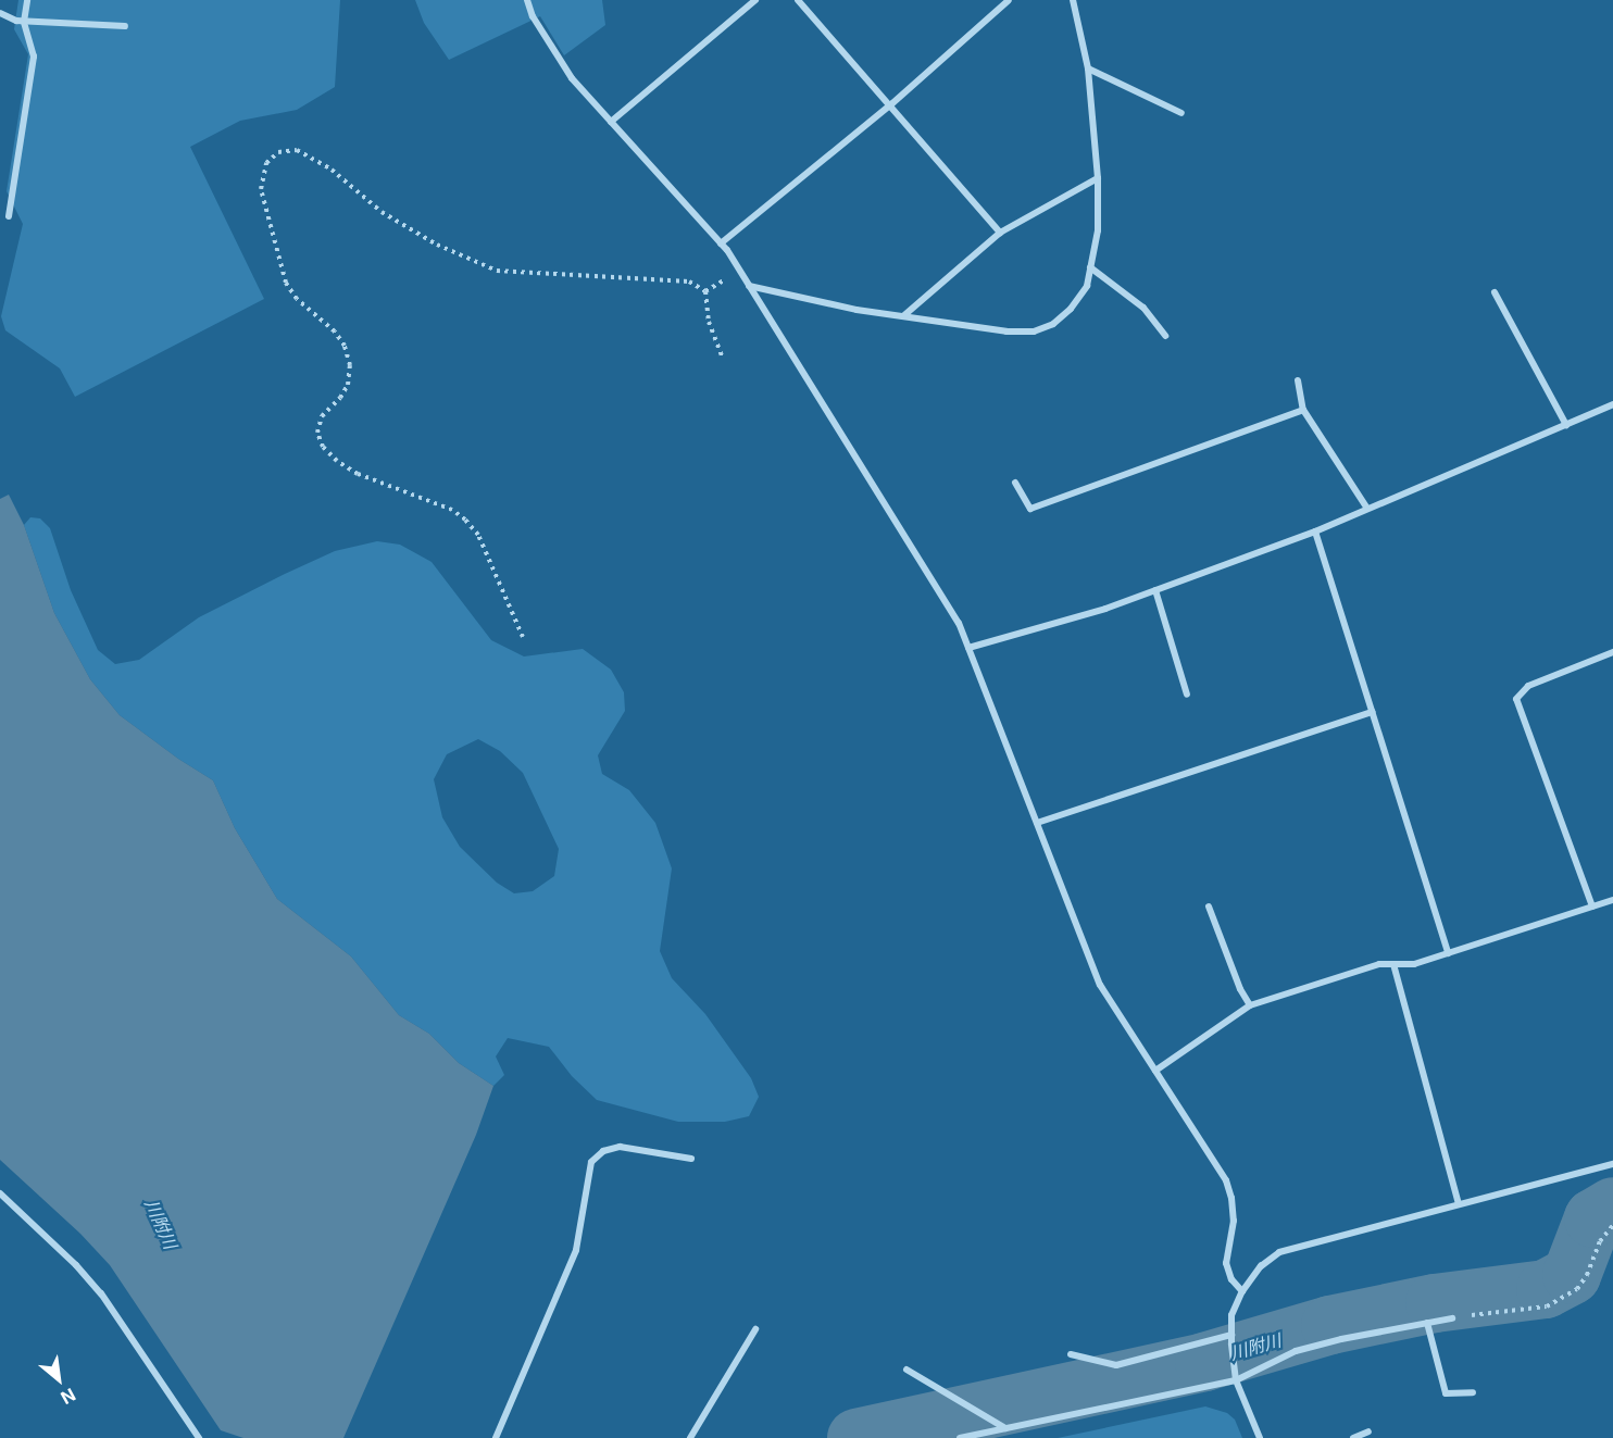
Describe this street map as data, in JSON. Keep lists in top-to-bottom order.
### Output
{
  "water": ["川附川"],
  "north": "bottom right"
}
